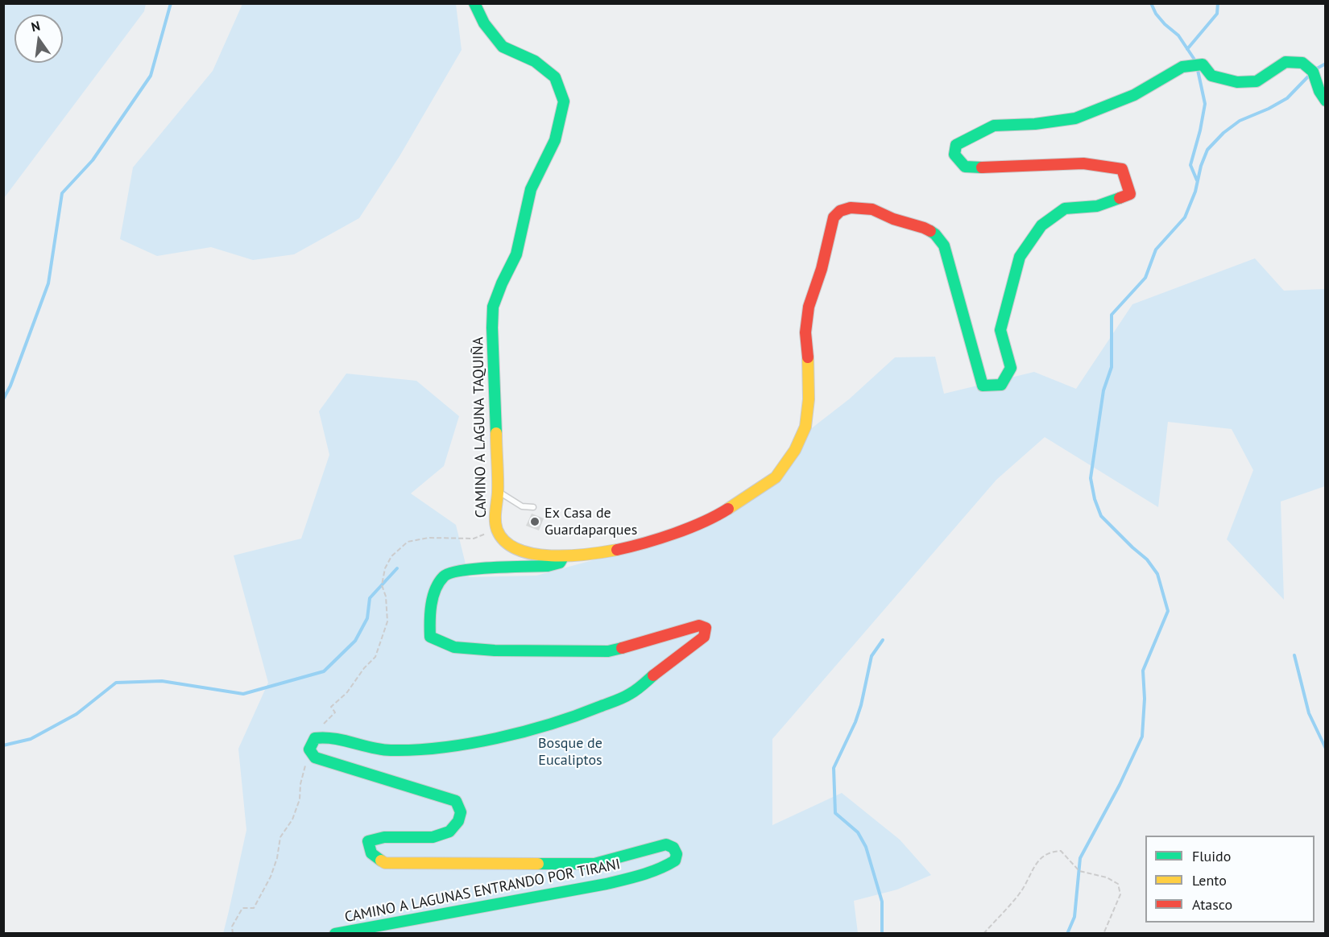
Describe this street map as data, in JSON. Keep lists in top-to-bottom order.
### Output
{
  "streets": {
    "street": ["CAMINO A LAGUNA TAQUIÑA", "CAMINO A LAGUNAS ENTRANDO POR TIRANI"]
  },
  "parks": ["Bosque de Eucaliptos"],
  "places": ["Ex Casa de Guardaparques"],
  "legend": ["Fluido", "Lento", "Atasco"],
  "north": "top"
}
